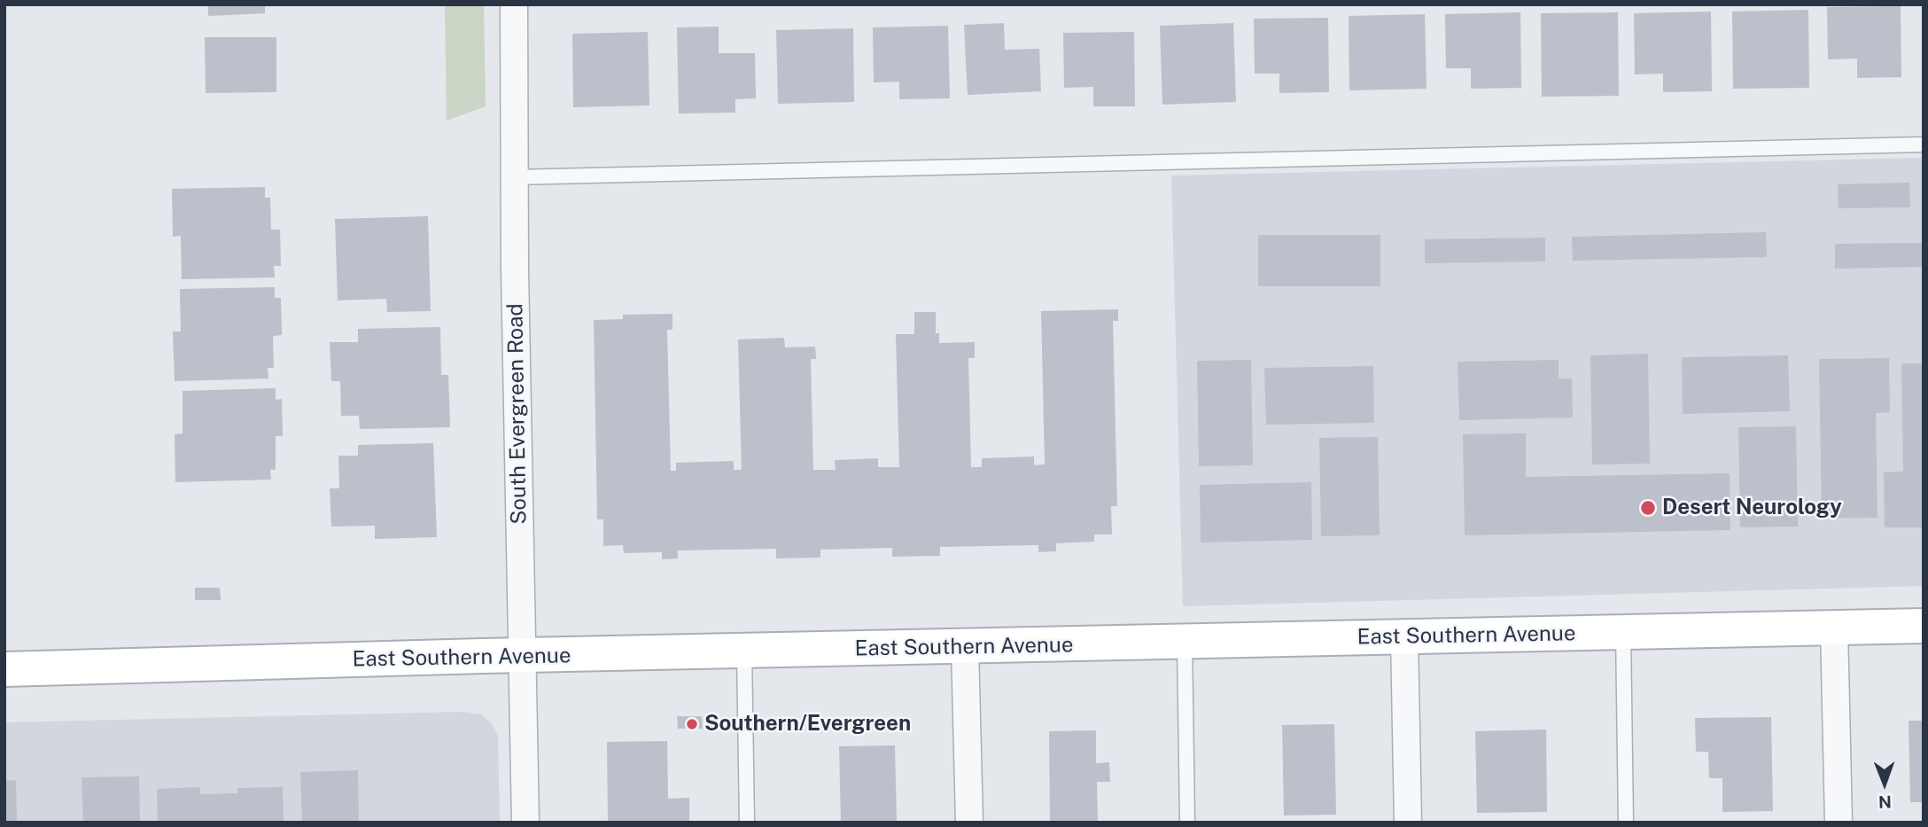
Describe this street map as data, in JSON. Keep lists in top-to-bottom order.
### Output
{
  "streets": {
    "main road": ["East Southern Avenue"],
    "street": ["South Evergreen Road"]
  },
  "crossings": [
    ["South Evergreen Road", "East Southern Avenue"]
  ],
  "places": ["Desert Neurology", "Southern/Evergreen"],
  "north": "bottom"
}
